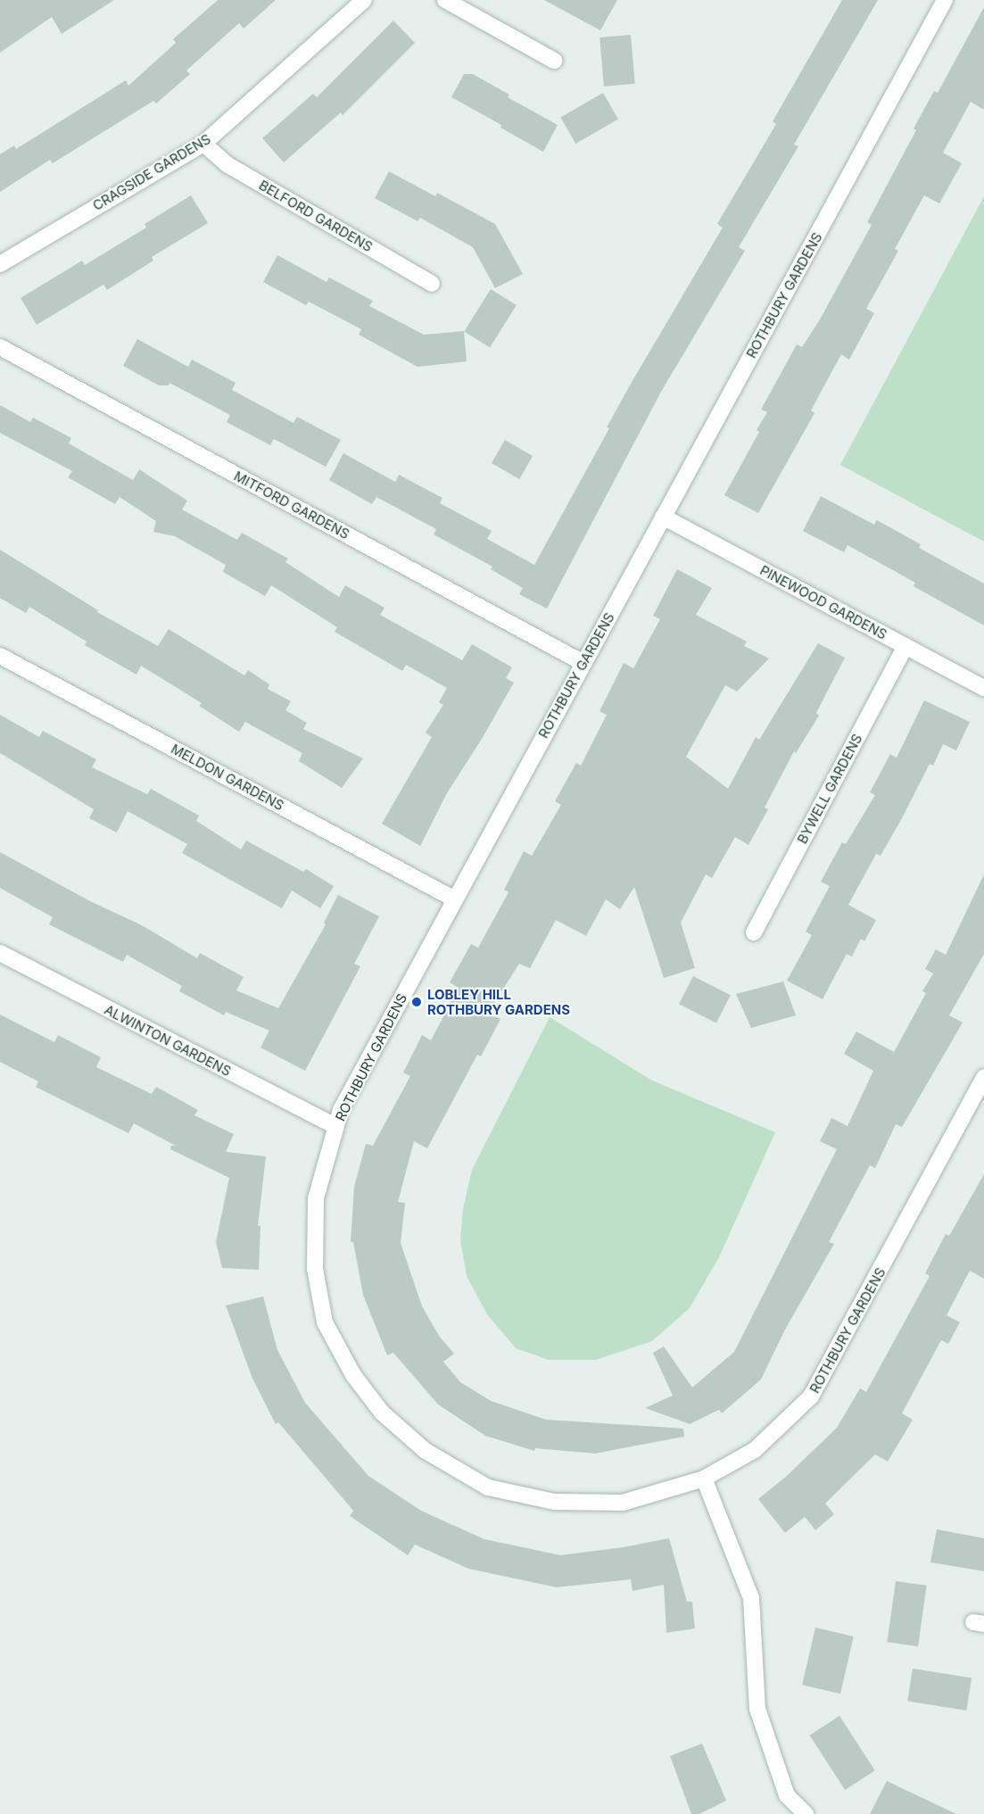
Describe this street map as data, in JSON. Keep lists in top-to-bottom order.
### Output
{
  "streets": {
    "street": [
      "CRAGSIDE GARDENS",
      "BELFORD GARDENS",
      "ROTHBURY GARDENS",
      "MITFORD GARDENS",
      "PINEWOOD GARDENS",
      "MELDON GARDENS",
      "BYWELL GARDENS",
      "ALWINTON GARDENS"
    ]
  },
  "crossings": [
    ["CRAGSIDE GARDENS", "BELFORD GARDENS"],
    ["ROTHBURY GARDENS", "MITFORD GARDENS"],
    ["ROTHBURY GARDENS", "PINEWOOD GARDENS"],
    ["ROTHBURY GARDENS", "MELDON GARDENS"],
    ["ROTHBURY GARDENS", "ALWINTON GARDENS"],
    ["PINEWOOD GARDENS", "BYWELL GARDENS"]
  ],
  "places": ["LOBLEY HILL ROTHBURY GARDENS"]
}
